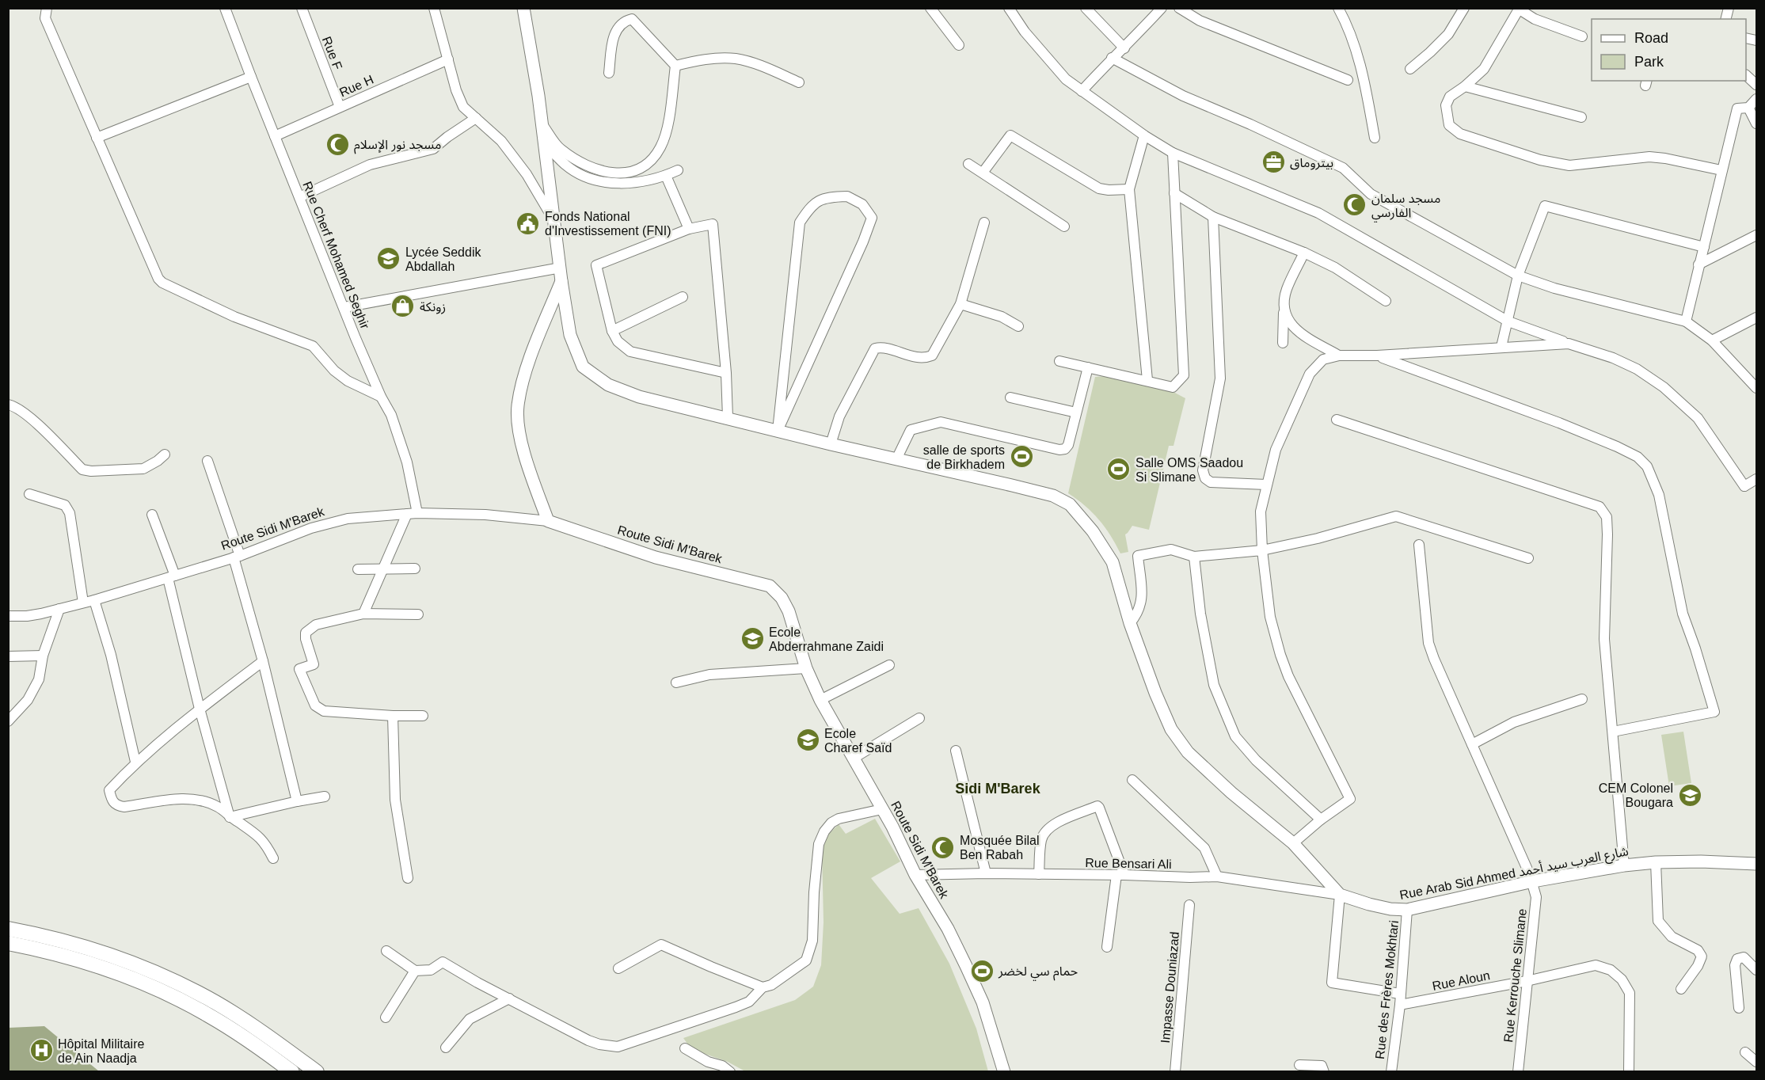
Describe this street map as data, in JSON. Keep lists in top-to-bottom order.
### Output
{
  "streets": {
    "main road": ["Route Sidi M'Barek", "Rue Arab Sid Ahmed شارع العرب سيد أحمد"],
    "street": [
      "Rue F",
      "Rue H",
      "Rue Cherf Mohamed Seghir",
      "Rue Bensari Ali",
      "Rue Kerrouche Slimane",
      "Rue Aloun",
      "Impasse Douniazad",
      "Rue des Frères Mokhtari"
    ]
  },
  "crossings": [
    ["Rue F", "Rue H"],
    ["Rue H", "Rue Cherf Mohamed Seghir"],
    ["Rue Cherf Mohamed Seghir", "Route Sidi M'Barek"],
    ["Route Sidi M'Barek", "Rue Bensari Ali"],
    ["Rue Bensari Ali", "Rue Arab Sid Ahmed شارع العرب سيد أحمد"],
    ["Rue Arab Sid Ahmed شارع العرب سيد أحمد", "Rue Kerrouche Slimane"],
    ["Rue Arab Sid Ahmed شارع العرب سيد أحمد", "Rue des Frères Mokhtari"],
    ["Rue Kerrouche Slimane", "Rue Aloun"],
    ["Rue Aloun", "Rue des Frères Mokhtari"]
  ],
  "districts": ["Sidi M'Barek"],
  "places": {
    "mosque": ["مسجد نور الإسلام", "مسجد سلمان الفارسي", "Mosquée Bilal Ben Rabah"],
    "office": ["بيتروماق"],
    "public building": ["Fonds National d'Investissement (FNI)"],
    "school or university": [
      "Lycée Seddik Abdallah",
      "Ecole Abderrahmane Zaidi",
      "Ecole Charef Saïd",
      "CEM Colonel Bougara"
    ],
    "shop": ["زونكة"],
    "sports": ["salle de sports de Birkhadem", "Salle OMS Saadou Si Slimane", "حمام سي لخضر"],
    "hospital": ["Hôpital Militaire de Ain Naadja"]
  },
  "legend": ["Road", "Park"]
}
